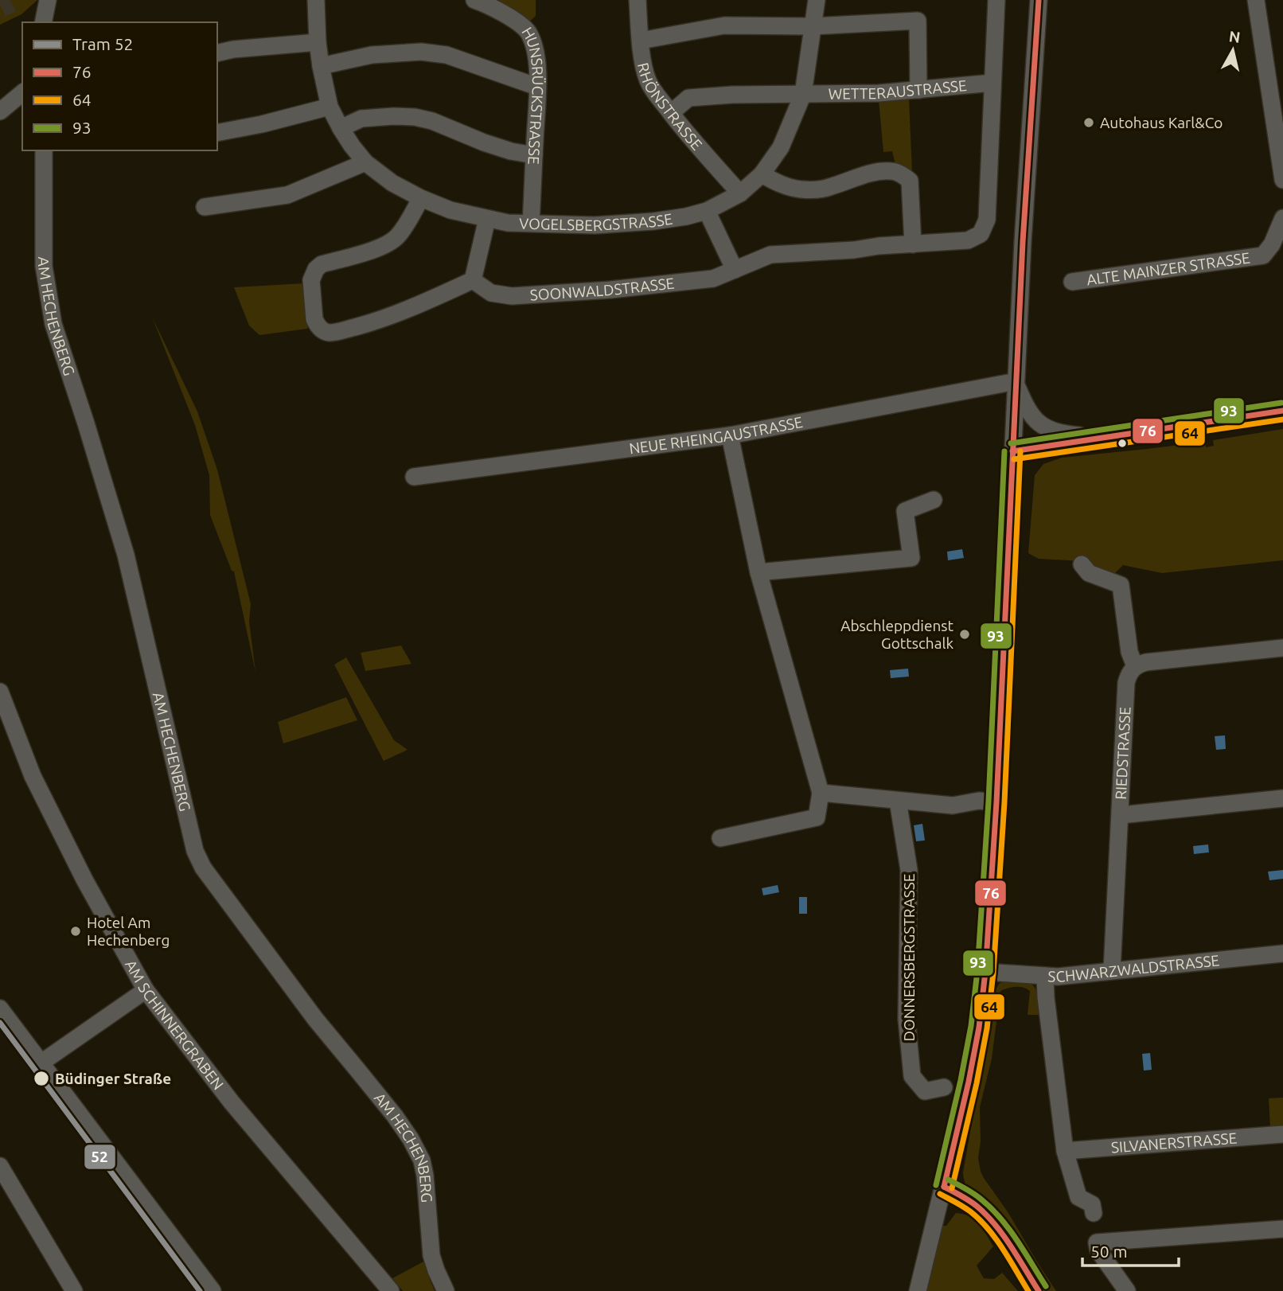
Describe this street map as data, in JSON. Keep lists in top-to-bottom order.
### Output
{
  "streets": {
    "street": [
      "WETTERAUSTRASSE",
      "HUNSRÜCKSTRASSE",
      "RHÖNSTRASSE",
      "VOGELSBERGSTRASSE",
      "ALTE MAINZER STRASSE",
      "SOONWALDSTRASSE",
      "AM HECHENBERG",
      "NEUE RHEINGAUSTRASSE",
      "RIEDSTRASSE",
      "DONNERSBERGSTRASSE",
      "SCHWARZWALDSTRASSE",
      "AM SCHINNERGRABEN",
      "SILVANERSTRASSE"
    ]
  },
  "crossings": [
    ["WETTERAUSTRASSE", "VOGELSBERGSTRASSE"],
    ["WETTERAUSTRASSE", "SOONWALDSTRASSE"],
    ["HUNSRÜCKSTRASSE", "VOGELSBERGSTRASSE"],
    ["RHÖNSTRASSE", "VOGELSBERGSTRASSE"],
    ["RIEDSTRASSE", "SCHWARZWALDSTRASSE"]
  ],
  "places": [
    "Autohaus Karl&Co",
    "Abschleppdienst Gottschalk",
    "Hotel Am Hechenberg",
    "Büdinger Straße"
  ],
  "lines": [
    "transit line 76",
    "transit line 93",
    "transit line 64",
    "tram line 52"
  ],
  "legend": [
    "Tram 52",
    "76",
    "64",
    "93"
  ],
  "scale_bar": "50 m",
  "north": "top"
}
